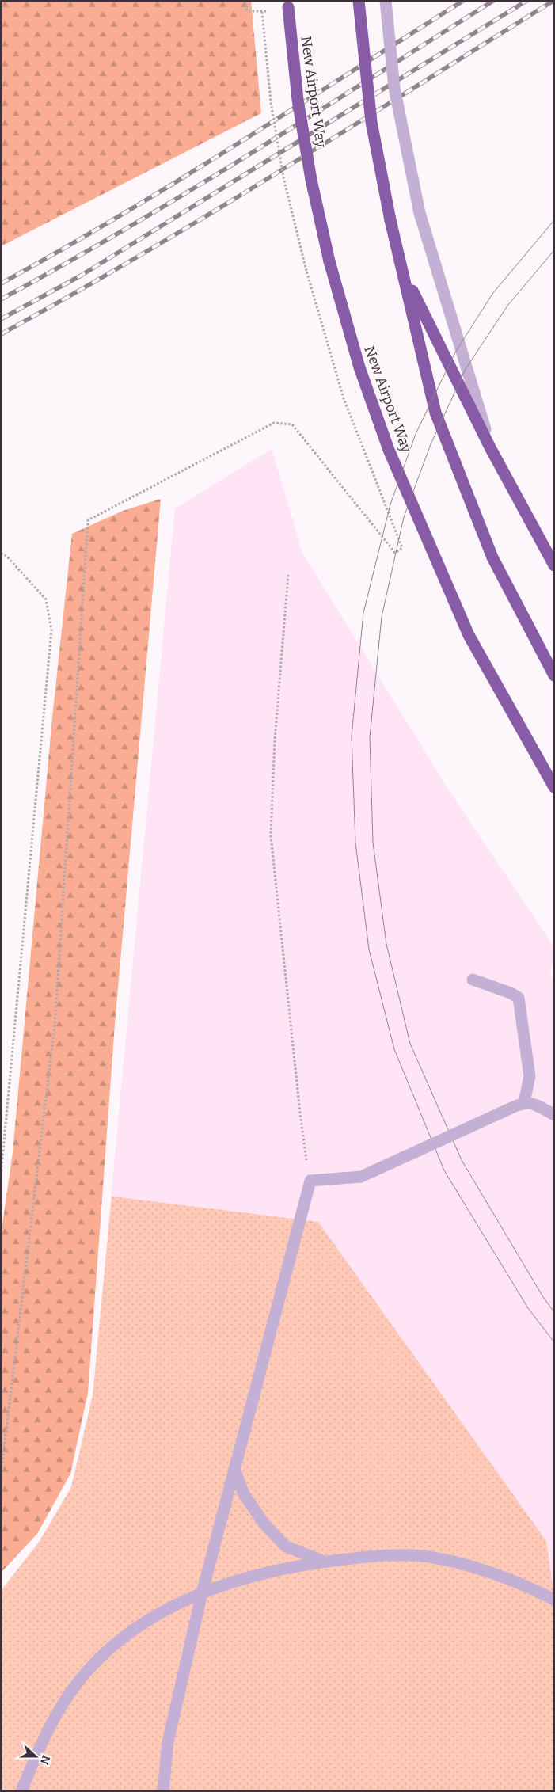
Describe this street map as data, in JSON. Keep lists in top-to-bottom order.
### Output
{
  "streets": {
    "highway": ["New Airport Way"]
  },
  "north": "right"
}
